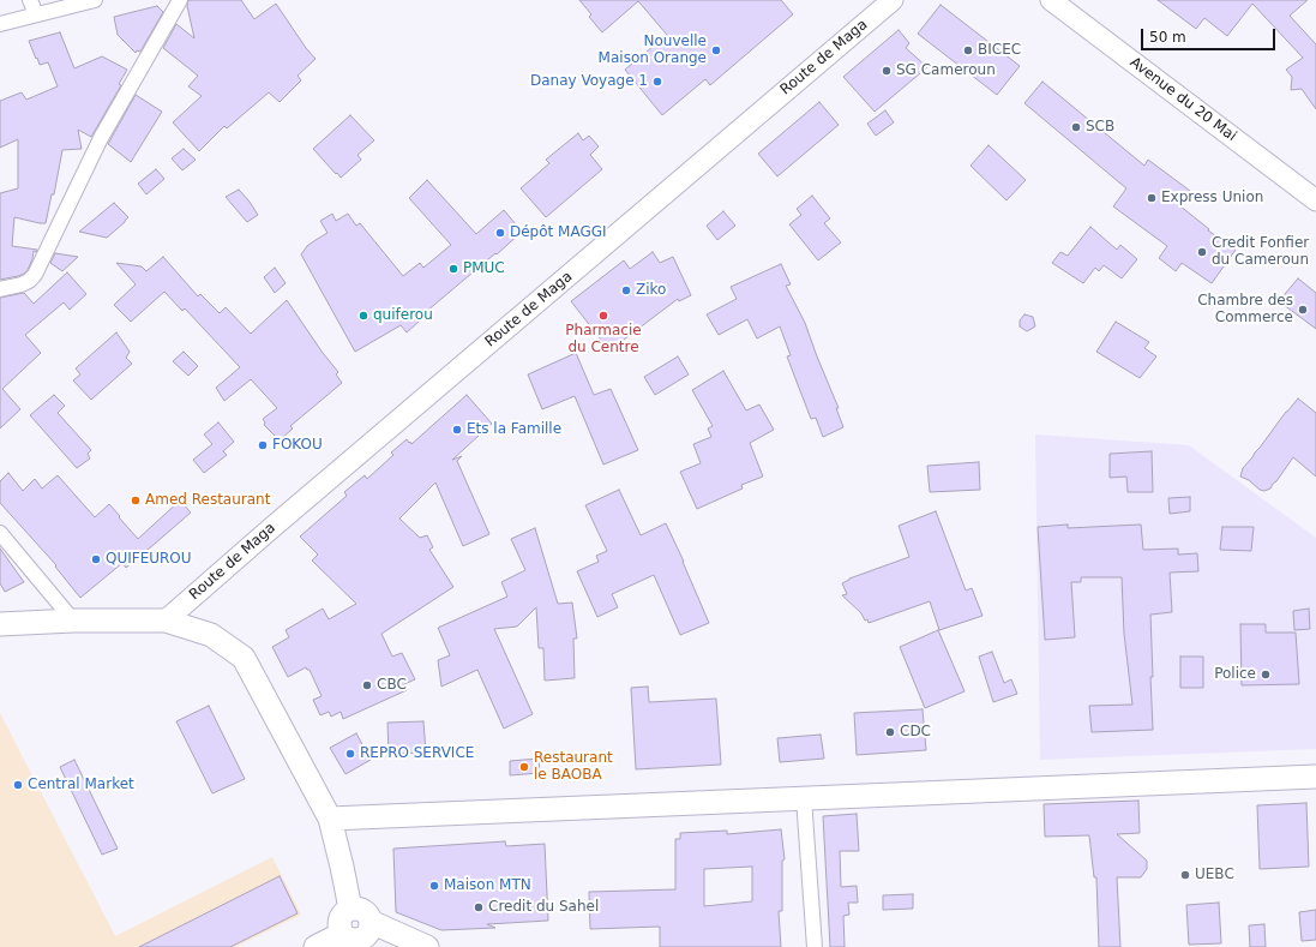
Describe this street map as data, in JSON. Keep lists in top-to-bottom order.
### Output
{
  "streets": {
    "main road": ["Route de Maga", "Avenue du 20 Mai"]
  },
  "places": [
    "Nouvelle Maison Orange",
    "BICEC",
    "SG Cameroun",
    "Danay Voyage 1",
    "SCB",
    "Express Union",
    "Dépôt MAGGI",
    "Credit Fonfier du Cameroun",
    "PMUC",
    "Ziko",
    "Chambre des Commerce",
    "quiferou",
    "Pharmacie du Centre",
    "Ets la Famille",
    "FOKOU",
    "Amed Restaurant",
    "QUIFEUROU",
    "Police",
    "CBC",
    "CDC",
    "REPRO SERVICE",
    "Restaurant le BAOBA",
    "Central Market",
    "UEBC",
    "Maison MTN",
    "Credit du Sahel"
  ],
  "scale_bar": "50 m"
}
